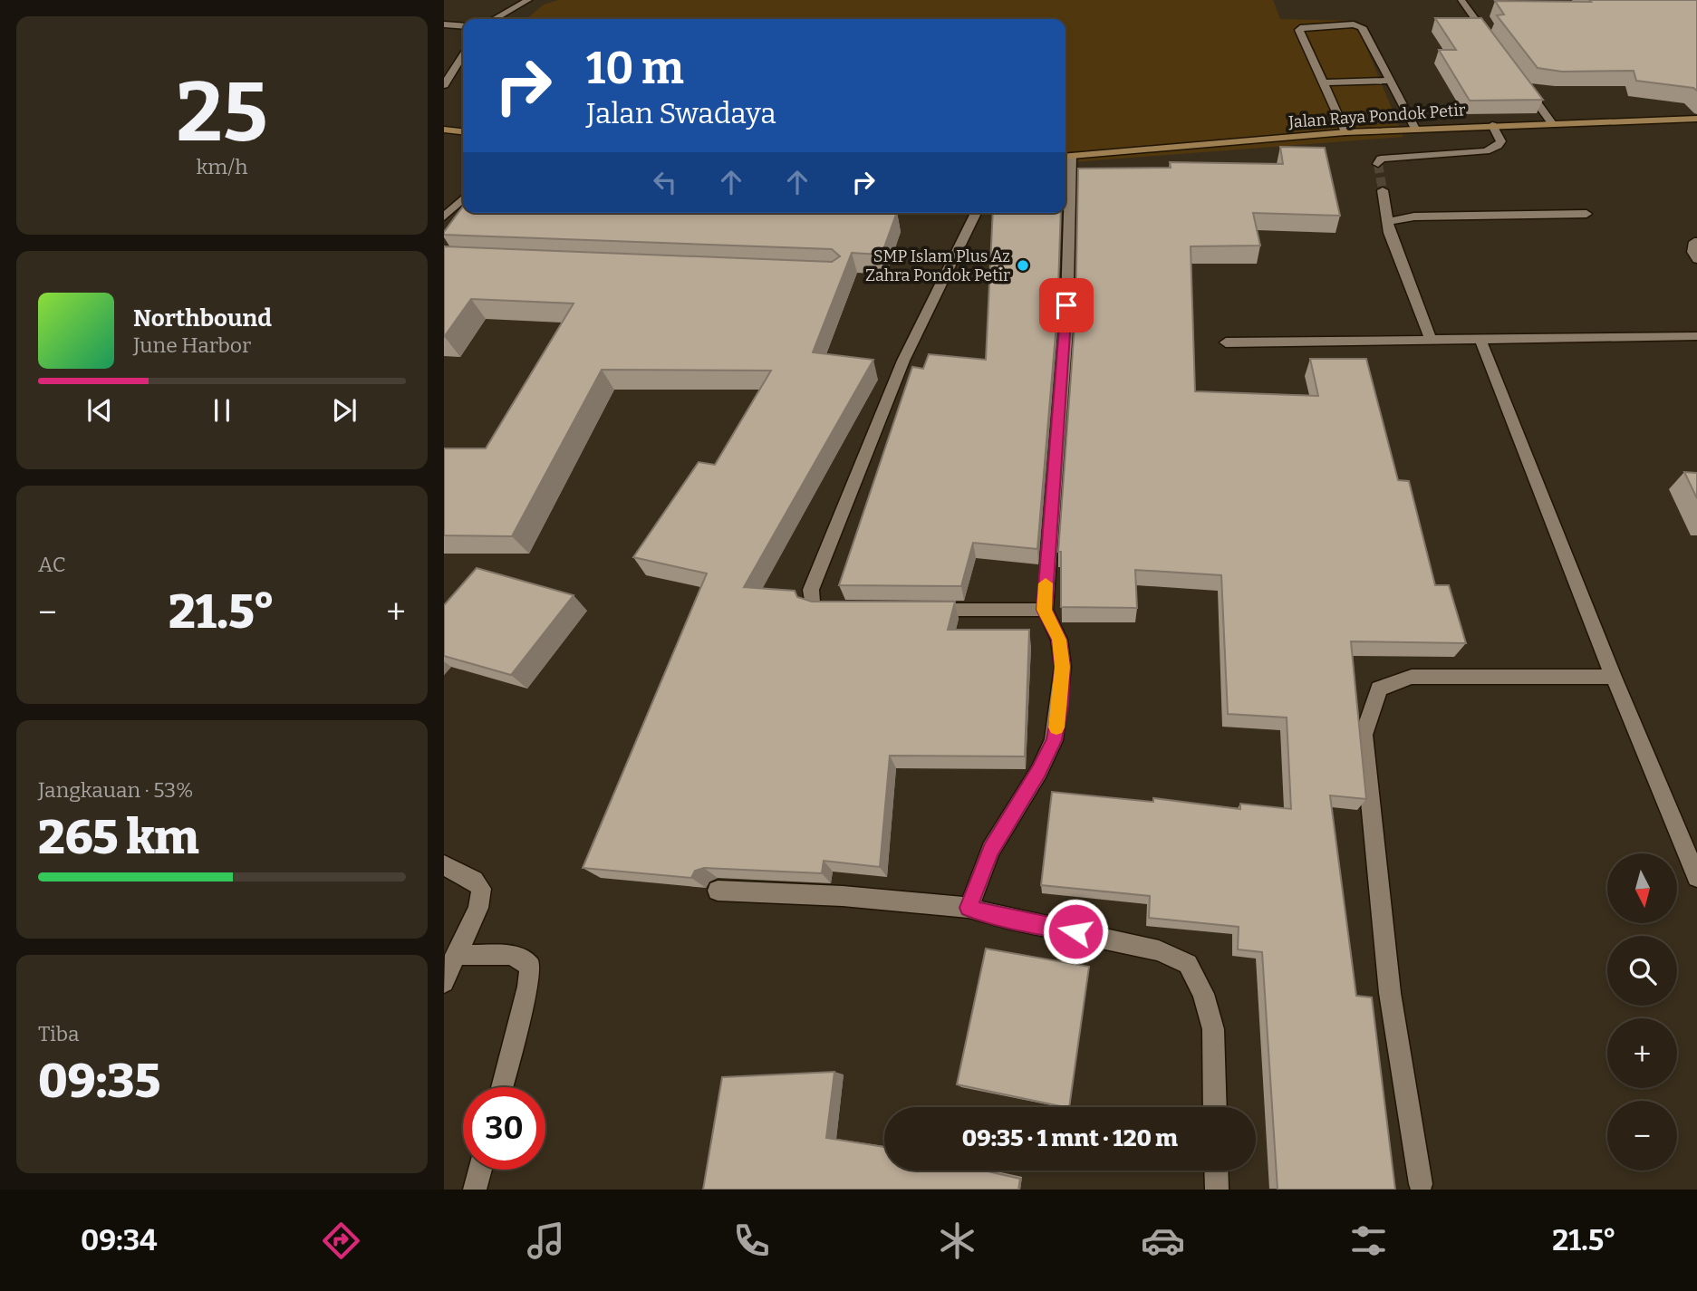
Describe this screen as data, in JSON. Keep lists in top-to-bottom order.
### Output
{
  "streets": {
    "main road": ["Jalan Raya Pondok Petir"]
  },
  "places": ["SMP Islam Plus Az Zahra Pondok Petir"],
  "north": "bottom",
  "page": {
    "tile": [
      ["25", "km/h"],
      "AC",
      ["Jangkauan · 53%", "265 km"],
      ["Tiba", "09:35"]
    ],
    "turn": ["10 m", "Jalan Swadaya"],
    "song": ["Northbound", "June Harbor"],
    "heat": ["−", "21.5°", "+"],
    "map_buttons": ["+", "−"],
    "limit": "30",
    "trip": "09:35 · 1 mnt · 120 m",
    "tabs": ["09:34", "21.5°"]
  }
}
